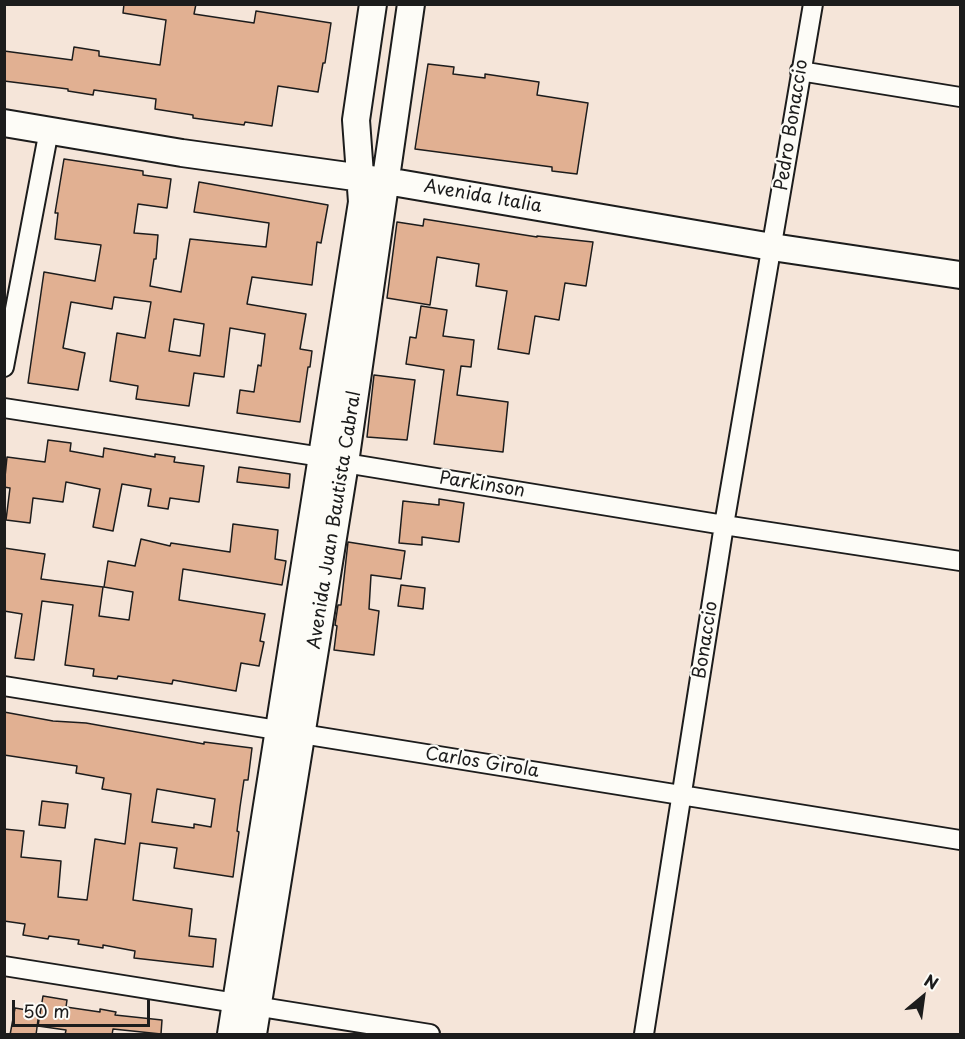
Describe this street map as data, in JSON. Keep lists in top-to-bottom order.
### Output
{
  "streets": {
    "main road": ["Avenida Italia", "Avenida Juan Bautista Cabral"],
    "street": [
      "Pedro Bonaccio",
      "Parkinson",
      "Bonaccio",
      "Carlos Girola"
    ]
  },
  "crossings": [
    ["Pedro Bonaccio", "Avenida Italia"],
    ["Pedro Bonaccio", "Bonaccio"],
    ["Avenida Italia", "Avenida Juan Bautista Cabral"],
    ["Avenida Italia", "Bonaccio"],
    ["Parkinson", "Avenida Juan Bautista Cabral"],
    ["Parkinson", "Bonaccio"],
    ["Avenida Juan Bautista Cabral", "Carlos Girola"],
    ["Bonaccio", "Carlos Girola"]
  ],
  "scale_bar": "50 m",
  "north": "top right"
}
